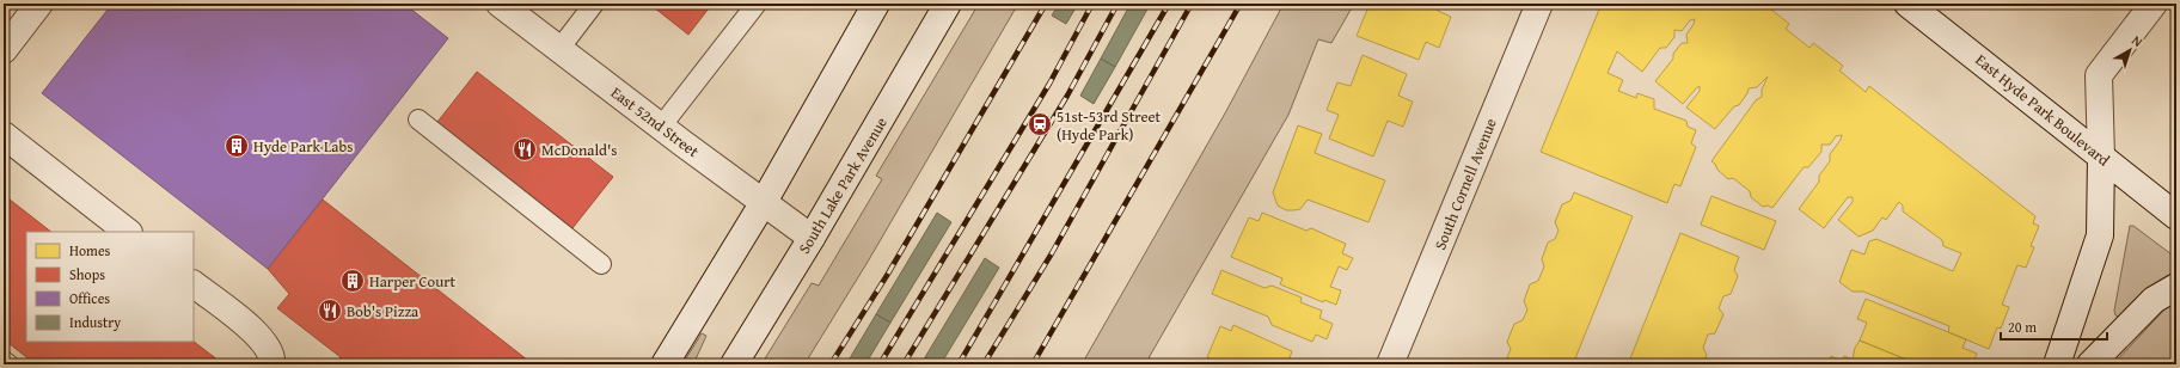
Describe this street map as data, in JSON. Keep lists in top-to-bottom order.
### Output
{
  "streets": {
    "street": [
      "East Hyde Park Boulevard",
      "East 52nd Street",
      "South Cornell Avenue",
      "South Lake Park Avenue"
    ]
  },
  "crossings": [
    ["East 52nd Street", "South Lake Park Avenue"]
  ],
  "places": {
    "station": ["51st-53rd Street (Hyde Park)"],
    "building": ["Hyde Park Labs", "Harper Court"],
    "restaurant": ["McDonald's", "Bob's Pizza"]
  },
  "legend": [
    "Homes",
    "Shops",
    "Offices",
    "Industry"
  ],
  "scale_bar": "20 m",
  "north": "top right"
}
